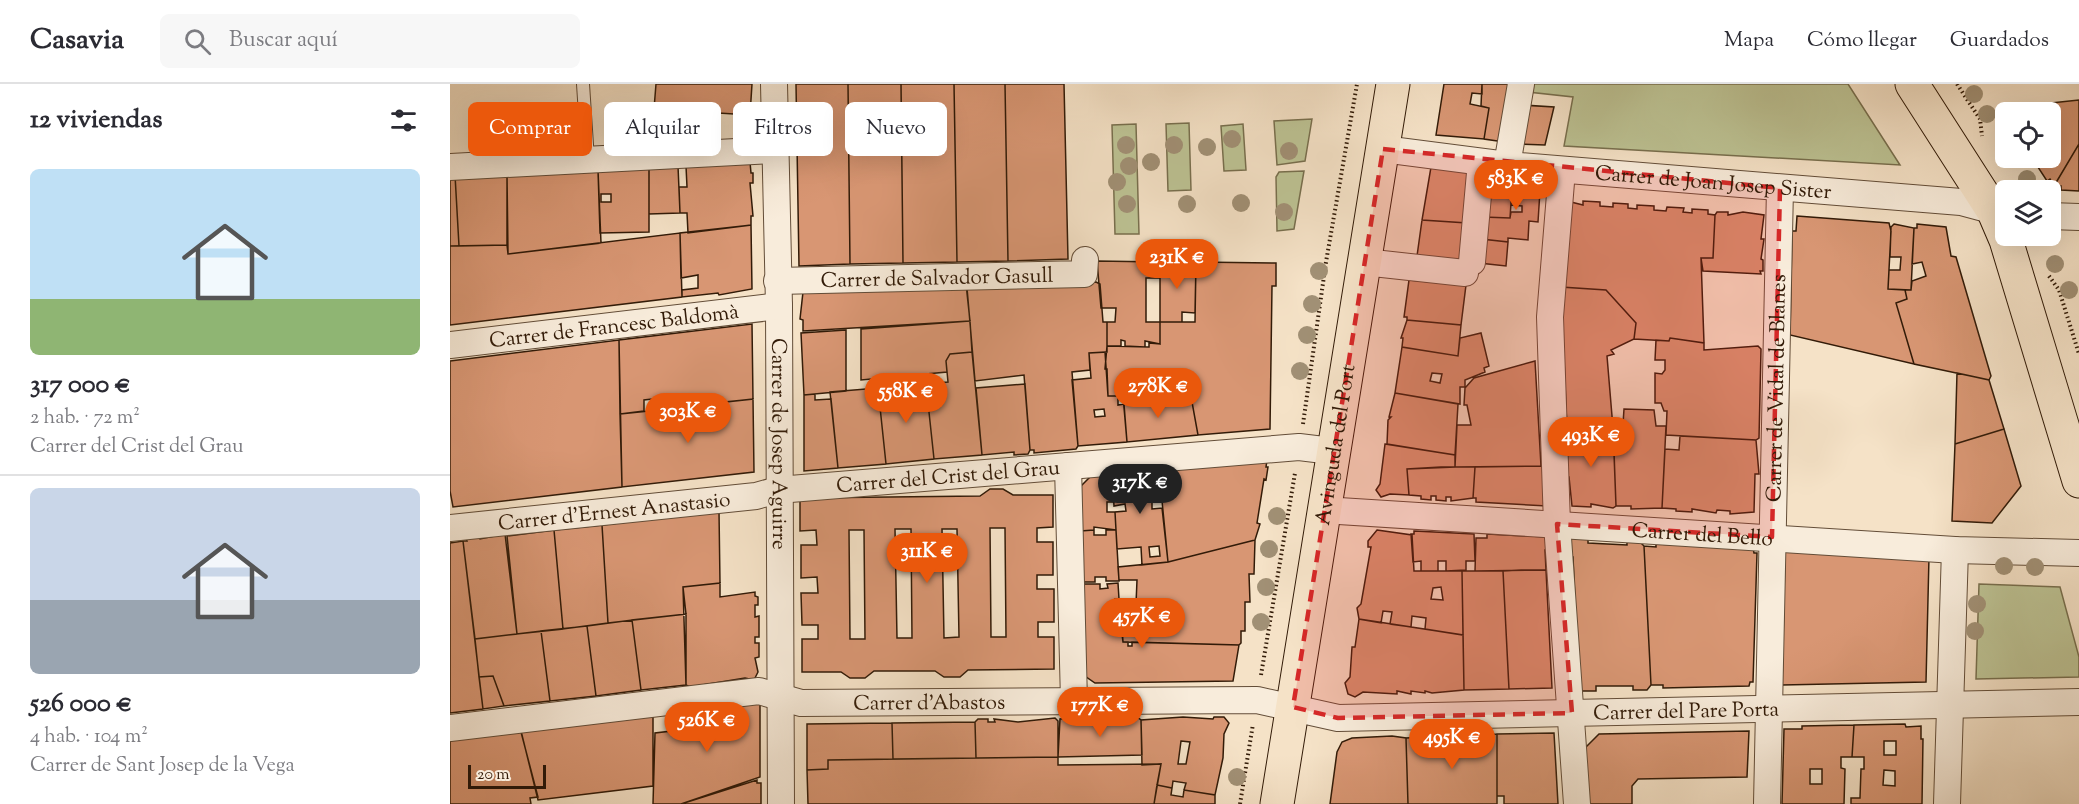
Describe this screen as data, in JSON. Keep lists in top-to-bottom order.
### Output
{
  "streets": {
    "main road": ["Avinguda del Port"],
    "street": [
      "Carrer de Joan Josep Sister",
      "Carrer de Salvador Gasull",
      "Carrer de Francesc Baldomà",
      "Carrer de Vidal de Blanes",
      "Carrer de Josep Aguirre",
      "Carrer del Crist del Grau",
      "Carrer d'Ernest Anastasio",
      "Carrer del Bello",
      "Carrer d'Abastos",
      "Carrer del Pare Porta"
    ]
  },
  "crossings": [
    ["Carrer de Joan Josep Sister", "Carrer de Vidal de Blanes"],
    ["Carrer de Joan Josep Sister", "Avinguda del Port"],
    ["Carrer de Salvador Gasull", "Carrer de Francesc Baldomà"],
    ["Carrer de Salvador Gasull", "Carrer de Josep Aguirre"],
    ["Carrer de Francesc Baldomà", "Carrer de Josep Aguirre"],
    ["Carrer de Vidal de Blanes", "Carrer del Bello"],
    ["Carrer de Vidal de Blanes", "Carrer del Pare Porta"],
    ["Carrer de Josep Aguirre", "Carrer del Crist del Grau"],
    ["Carrer de Josep Aguirre", "Carrer d'Ernest Anastasio"],
    ["Carrer de Josep Aguirre", "Carrer d'Abastos"],
    ["Avinguda del Port", "Carrer del Crist del Grau"],
    ["Avinguda del Port", "Carrer del Bello"],
    ["Avinguda del Port", "Carrer d'Abastos"],
    ["Avinguda del Port", "Carrer del Pare Porta"],
    ["Carrer del Crist del Grau", "Carrer d'Ernest Anastasio"],
    ["Carrer d'Abastos", "Carrer del Pare Porta"]
  ],
  "scale_bar": "20 m",
  "page": {
    "header": "Casavia",
    "search": "Buscar aquí",
    "nav": ["Mapa", "Cómo llegar", "Guardados"],
    "heading": "12 viviendas",
    "chip": [
      "Comprar",
      "Alquilar",
      "Filtros",
      "Nuevo"
    ],
    "list": [
      {
        "name": "317 000 €",
        "note": "2 hab. · 72 m² · Carrer del Crist del Grau"
      },
      {
        "name": "526 000 €",
        "note": "4 hab. · 104 m² · Carrer de Sant Josep de la Vega"
      }
    ],
    "price": [
      "583K €",
      "231K €",
      "278K €",
      "558K €",
      "303K €",
      "493K €",
      "317K €",
      "311K €",
      "457K €",
      "177K €",
      "526K €",
      "495K €"
    ],
    "scale": "20 m"
  }
}
